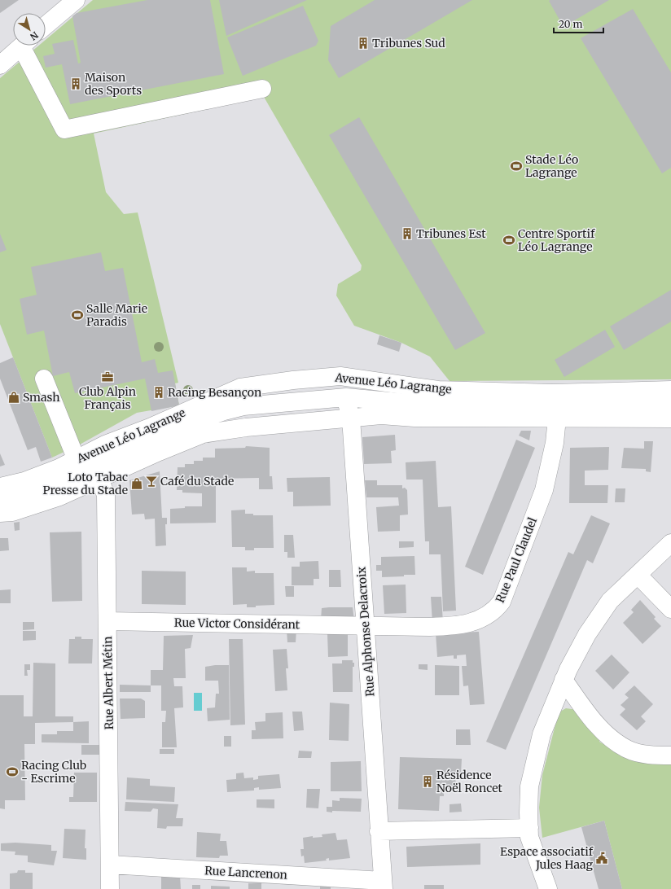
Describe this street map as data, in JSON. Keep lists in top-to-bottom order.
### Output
{
  "streets": {
    "street": [
      "Avenue Léo Lagrange",
      "Rue Paul Claudel",
      "Rue Victor Considérant",
      "Rue Alphonse Delacroix",
      "Rue Albert Métin",
      "Rue Lancrenon"
    ]
  },
  "crossings": [
    ["Avenue Léo Lagrange", "Rue Alphonse Delacroix"],
    ["Rue Paul Claudel", "Rue Victor Considérant"],
    ["Rue Paul Claudel", "Rue Alphonse Delacroix"],
    ["Rue Victor Considérant", "Rue Alphonse Delacroix"],
    ["Rue Victor Considérant", "Rue Albert Métin"],
    ["Rue Alphonse Delacroix", "Rue Lancrenon"],
    ["Rue Albert Métin", "Rue Lancrenon"]
  ],
  "places": {
    "building": [
      "Tribunes Sud",
      "Maison des Sports",
      "Tribunes Est",
      "Racing Besançon",
      "Résidence Noël Roncet"
    ],
    "sports": [
      "Stade Léo Lagrange",
      "Centre Sportif Léo Lagrange",
      "Salle Marie Paradis",
      "Racing Club - Escrime"
    ],
    "office": ["Club Alpin Français"],
    "shop": ["Smash", "Loto Tabac Presse du Stade"],
    "bar": ["Café du Stade"],
    "public building": ["Espace associatif Jules Haag"]
  },
  "scale_bar": "20 m",
  "north": "bottom right"
}
